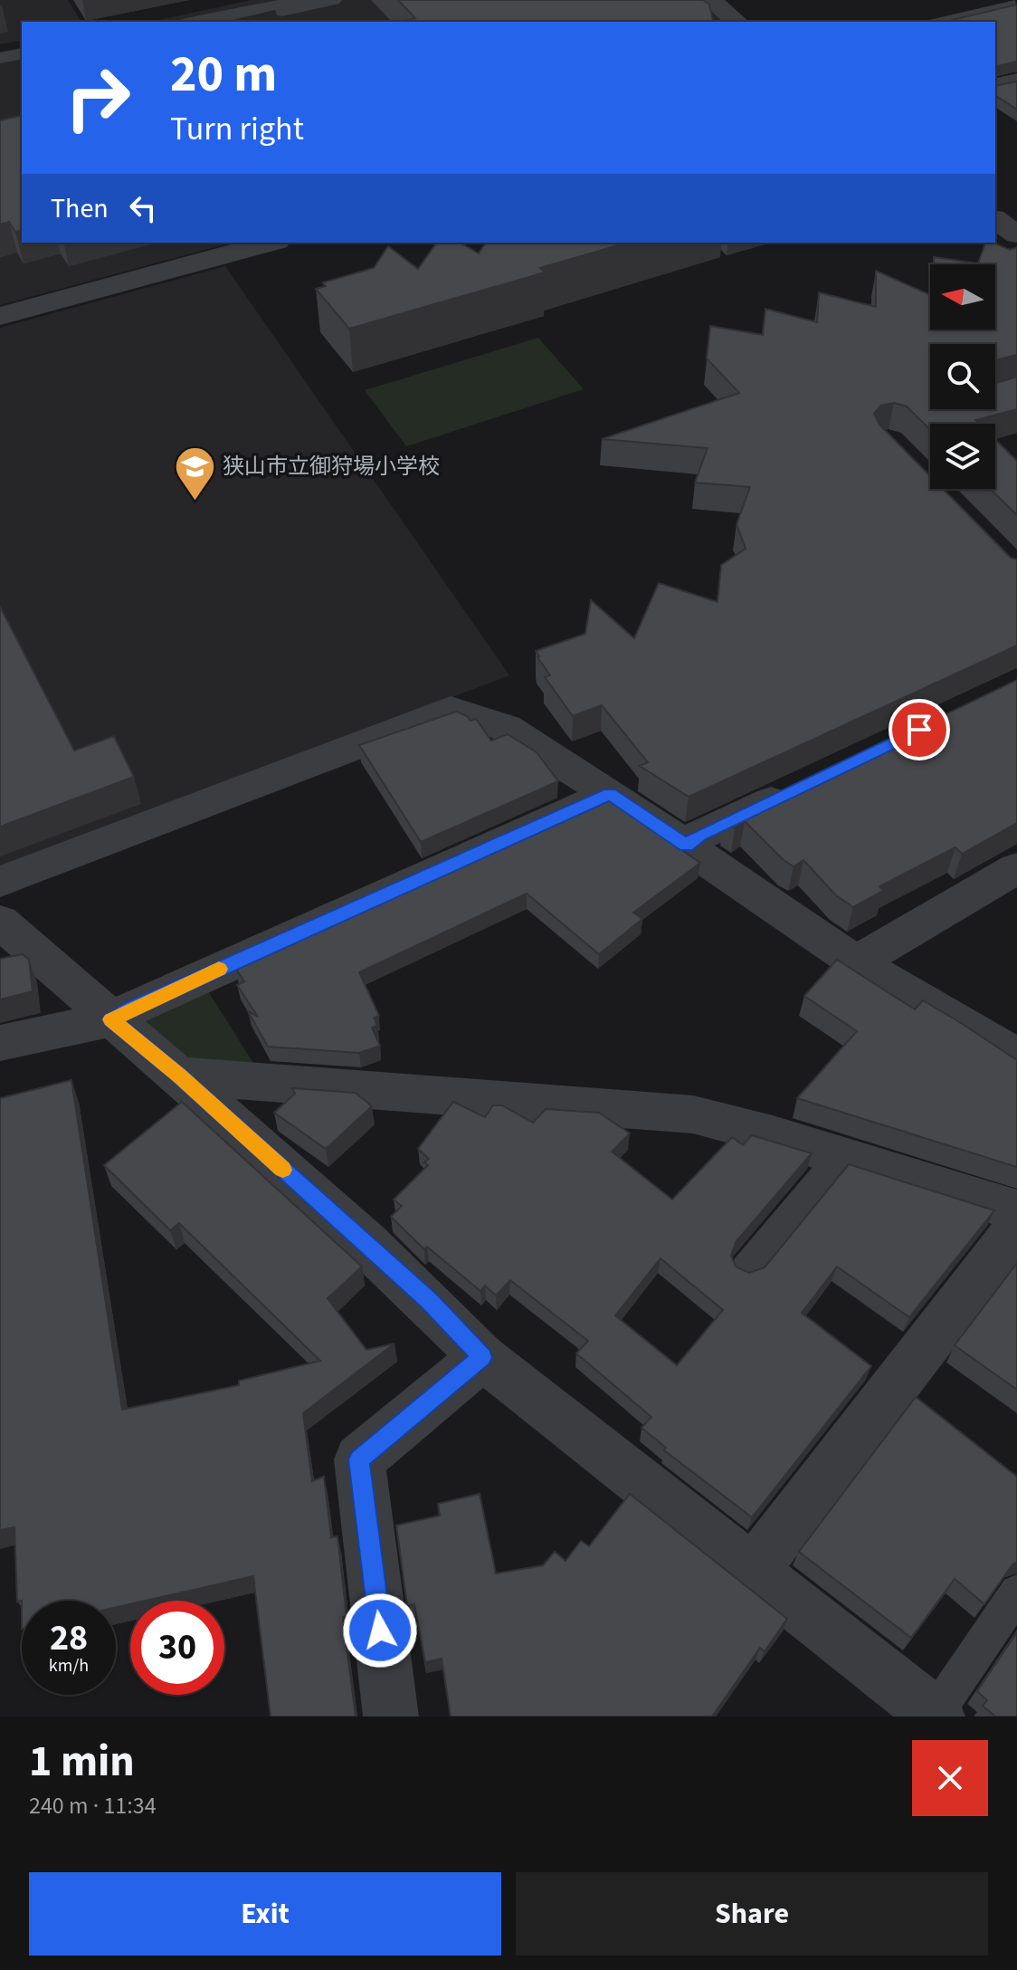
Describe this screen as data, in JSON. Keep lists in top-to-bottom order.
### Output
{
  "places": {
    "school or university": ["狭山市立御狩場小学校"]
  },
  "north": "left",
  "page": {
    "turn": ["20 m", "Turn right"],
    "then": "Then",
    "speed": "28 km/h",
    "limit": "30",
    "heading": ["1 min", "240 m · 11:34"],
    "buttons": ["Exit", "Share"]
  }
}
